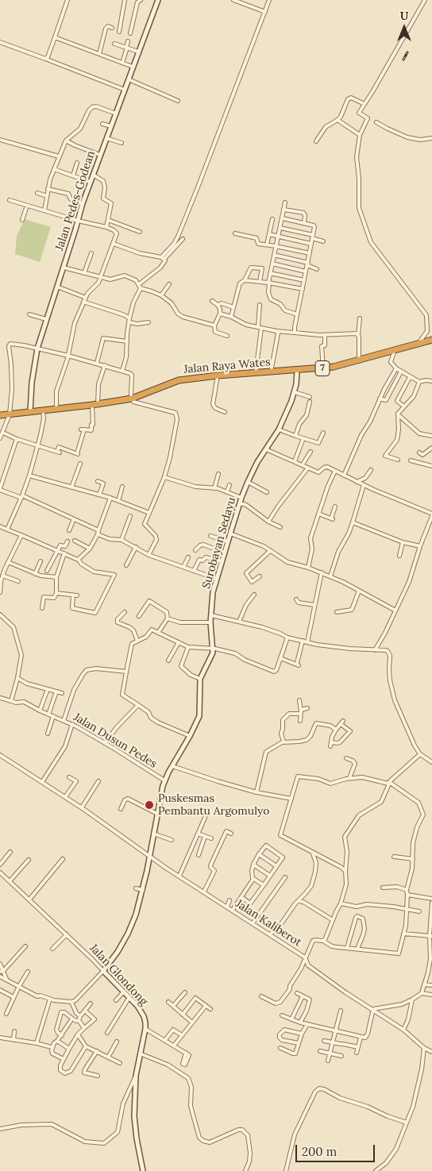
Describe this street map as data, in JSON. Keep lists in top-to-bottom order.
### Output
{
  "streets": {
    "highway": ["Jalan Raya Wates", "7"],
    "main road": ["Jalan Pedes-Godean", "Surobayan Sedayu", "Jalan Glondong"],
    "street": ["Jalan Dusun Pedes", "Jalan Kaliberot"]
  },
  "crossings": [
    ["Jalan Pedes-Godean", "Jalan Raya Wates"],
    ["Jalan Raya Wates", "Surobayan Sedayu"],
    ["Surobayan Sedayu", "Jalan Dusun Pedes"],
    ["Surobayan Sedayu", "Jalan Kaliberot"],
    ["Surobayan Sedayu", "Jalan Glondong"]
  ],
  "places": ["Puskesmas Pembantu Argomulyo"],
  "scale_bar": "200 m",
  "north": "top"
}
